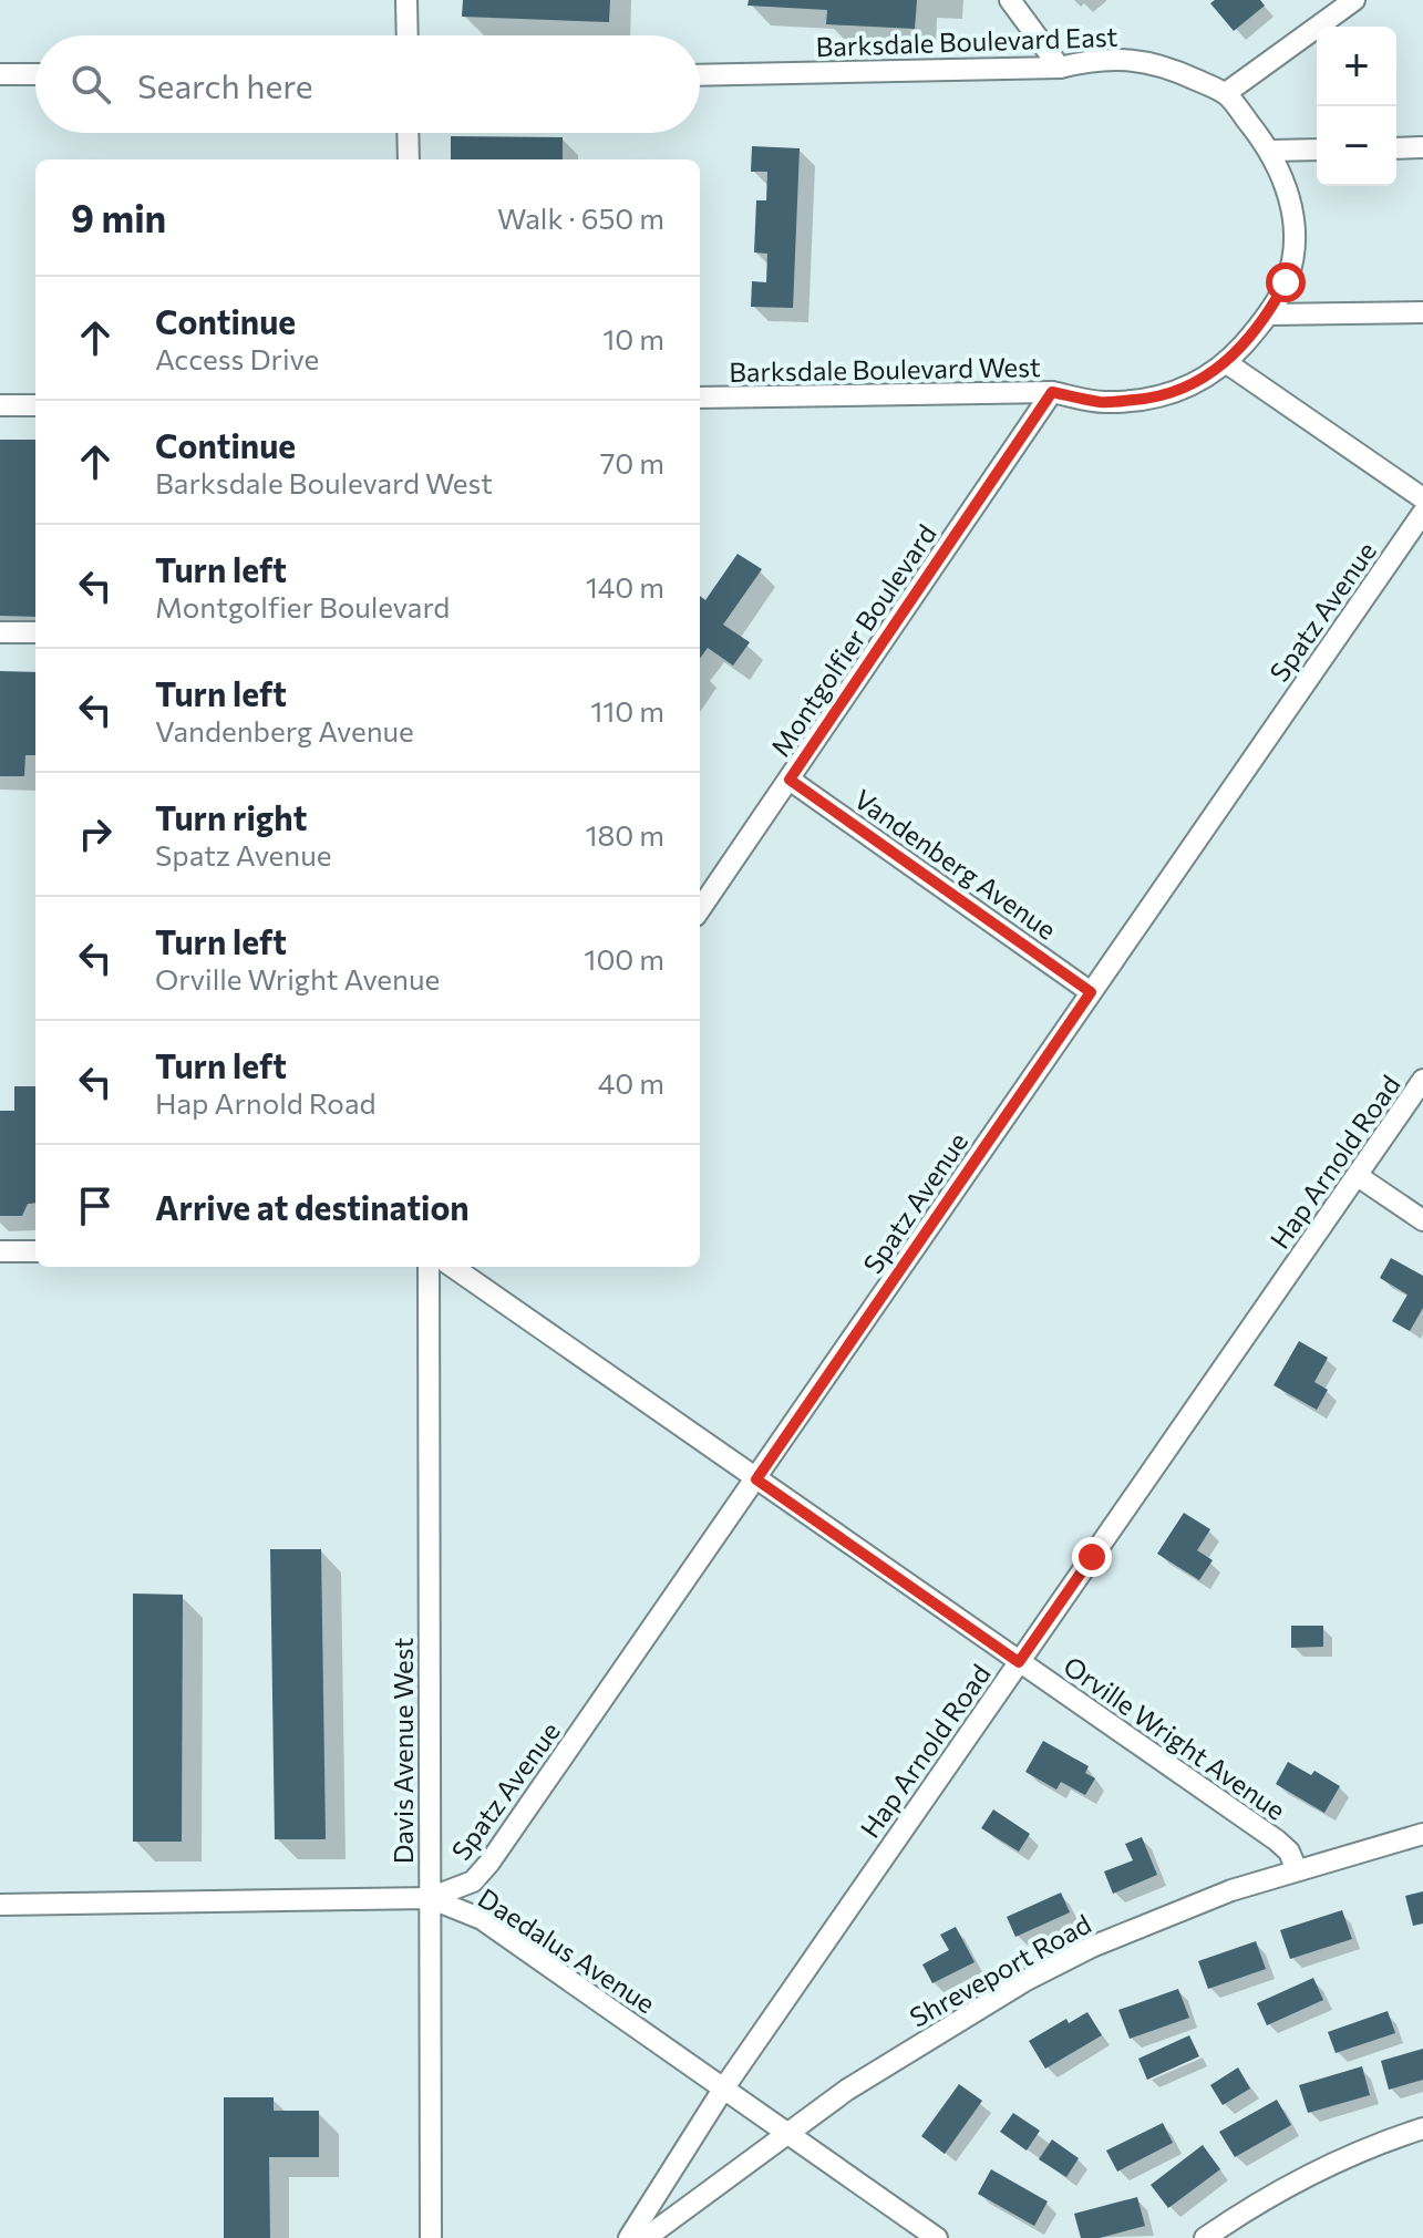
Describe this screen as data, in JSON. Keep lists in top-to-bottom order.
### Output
{
  "streets": {
    "street": [
      "Barksdale Boulevard East",
      "Barksdale Boulevard West",
      "Spatz Avenue",
      "Montgolfier Boulevard",
      "Vandenberg Avenue",
      "Hap Arnold Road",
      "Orville Wright Avenue",
      "Davis Avenue West",
      "Daedalus Avenue",
      "Shreveport Road"
    ]
  },
  "crossings": [
    ["Barksdale Boulevard East", "Barksdale Boulevard West"],
    ["Barksdale Boulevard West", "Montgolfier Boulevard"],
    ["Spatz Avenue", "Vandenberg Avenue"],
    ["Spatz Avenue", "Orville Wright Avenue"],
    ["Spatz Avenue", "Davis Avenue West"],
    ["Spatz Avenue", "Daedalus Avenue"],
    ["Montgolfier Boulevard", "Vandenberg Avenue"],
    ["Hap Arnold Road", "Orville Wright Avenue"],
    ["Hap Arnold Road", "Daedalus Avenue"],
    ["Orville Wright Avenue", "Shreveport Road"],
    ["Davis Avenue West", "Daedalus Avenue"],
    ["Daedalus Avenue", "Shreveport Road"]
  ],
  "page": {
    "map_buttons": ["+", "−"],
    "search": "Search here",
    "heading": ["9 min", "Walk · 650 m"],
    "list": [
      ["Continue", "Access Drive", "10 m"],
      ["Continue", "Barksdale Boulevard West", "70 m"],
      ["Turn left", "Montgolfier Boulevard", "140 m"],
      ["Turn left", "Vandenberg Avenue", "110 m"],
      ["Turn right", "Spatz Avenue", "180 m"],
      ["Turn left", "Orville Wright Avenue", "100 m"],
      ["Turn left", "Hap Arnold Road", "40 m"],
      "Arrive at destination"
    ]
  }
}
